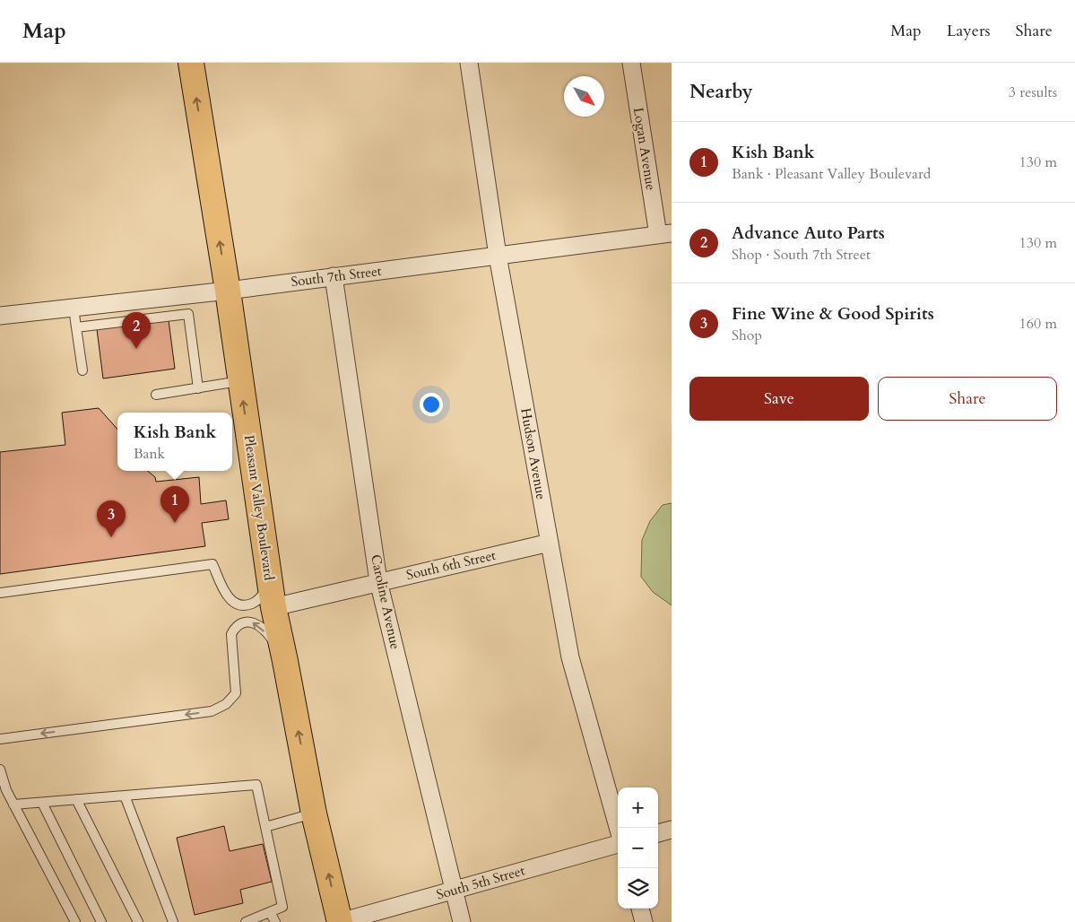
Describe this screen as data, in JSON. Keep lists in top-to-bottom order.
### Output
{
  "streets": {
    "main road": ["Pleasant Valley Boulevard"],
    "street": [
      "Logan Avenue",
      "South 7th Street",
      "Hudson Avenue",
      "South 6th Street",
      "Caroline Avenue",
      "South 5th Street"
    ]
  },
  "crossings": [
    ["Logan Avenue", "South 7th Street"],
    ["South 7th Street", "Hudson Avenue"],
    ["South 7th Street", "Pleasant Valley Boulevard"],
    ["South 7th Street", "Caroline Avenue"],
    ["Hudson Avenue", "South 6th Street"],
    ["Pleasant Valley Boulevard", "South 6th Street"],
    ["Pleasant Valley Boulevard", "South 5th Street"],
    ["South 6th Street", "Caroline Avenue"],
    ["Caroline Avenue", "South 5th Street"]
  ],
  "one_way": ["Pleasant Valley Boulevard"],
  "north": "bottom right",
  "page": {
    "header": "Map",
    "nav": ["Map", "Layers", "Share"],
    "heading": ["Nearby", "3 results"],
    "list": [
      {
        "mark": "1",
        "name": "Kish Bank",
        "note": "Bank · Pleasant Valley Boulevard",
        "value": "130 m"
      },
      {
        "mark": "2",
        "name": "Advance Auto Parts",
        "note": "Shop · South 7th Street",
        "value": "130 m"
      },
      {
        "mark": "3",
        "name": "Fine Wine & Good Spirits",
        "note": "Shop",
        "value": "160 m"
      }
    ],
    "pins": ["2", "1", "3"],
    "buttons": ["Save", "Share"],
    "popup": ["Kish Bank", "Bank"],
    "map_buttons": ["+", "−"]
  }
}
